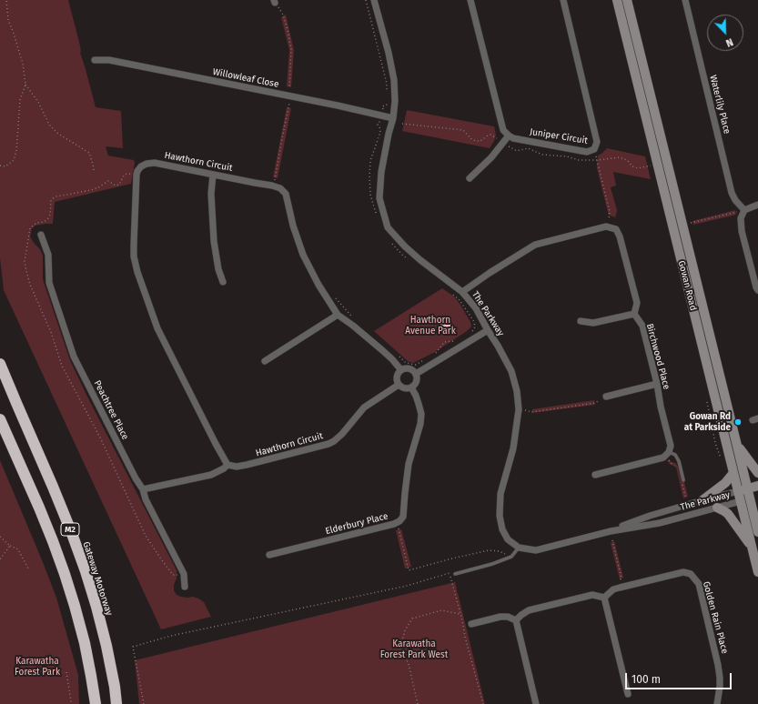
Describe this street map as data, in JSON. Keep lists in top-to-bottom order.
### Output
{
  "streets": {
    "highway": ["M2", "Gateway Motorway"],
    "main road": ["Gowan Road"],
    "street": [
      "Willowleaf Close",
      "Waterlily Place",
      "Juniper Circuit",
      "Hawthorn Circuit",
      "The Parkway",
      "Birchwood Place",
      "Peachtree Place",
      "Elderbury Place",
      "Golden Rain Place"
    ]
  },
  "crossings": [
    ["Willowleaf Close", "The Parkway"],
    ["Hawthorn Circuit", "Elderbury Place"],
    ["Gowan Road", "The Parkway"]
  ],
  "parks": ["Hawthorn Avenue Park", "Karawatha Forest Park West", "Karawatha Forest Park"],
  "places": ["Gowan Rd at Parkside"],
  "scale_bar": "100 m",
  "north": "bottom right"
}
